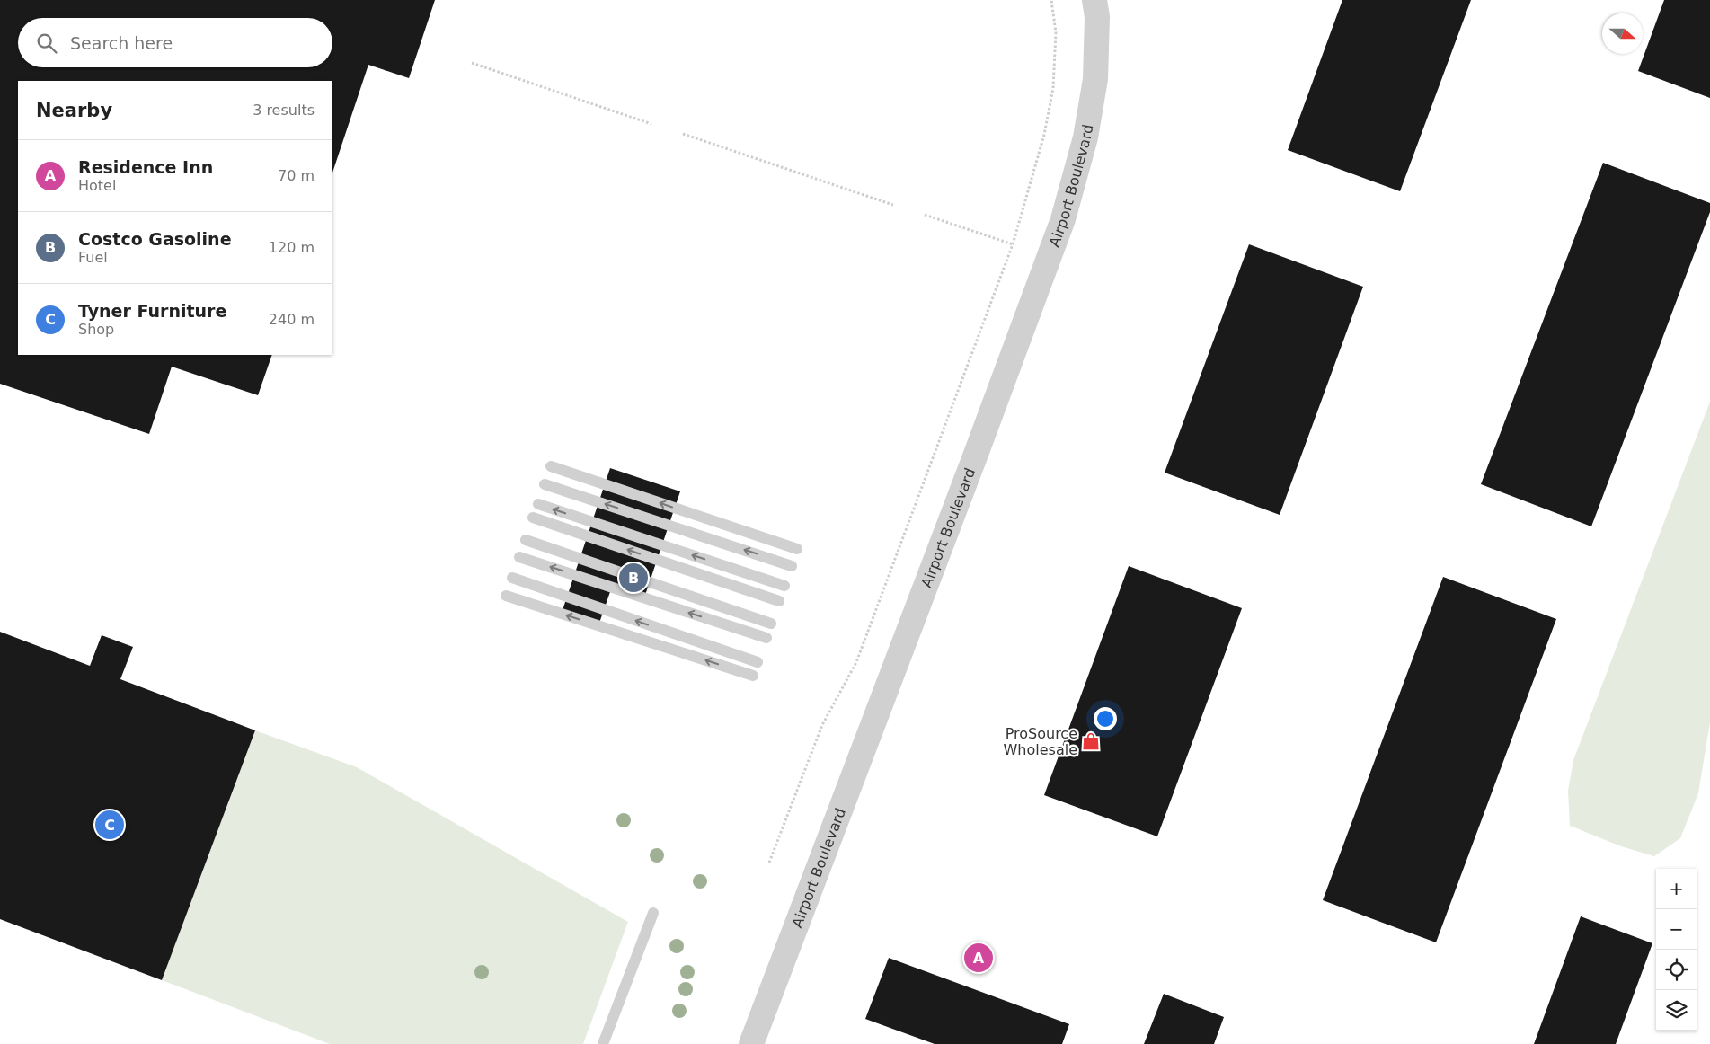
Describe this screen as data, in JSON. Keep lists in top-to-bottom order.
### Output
{
  "streets": {
    "street": ["Airport Boulevard"]
  },
  "places": {
    "shop": ["ProSource Wholesale"]
  },
  "north": "right",
  "page": {
    "search": "Search here",
    "heading": ["Nearby", "3 results"],
    "list": [
      {
        "mark": "A",
        "name": "Residence Inn",
        "note": "Hotel",
        "value": "70 m"
      },
      {
        "mark": "B",
        "name": "Costco Gasoline",
        "note": "Fuel",
        "value": "120 m"
      },
      {
        "mark": "C",
        "name": "Tyner Furniture",
        "note": "Shop",
        "value": "240 m"
      }
    ],
    "pins": ["B", "C", "A"],
    "map_buttons": ["+", "−"]
  }
}
